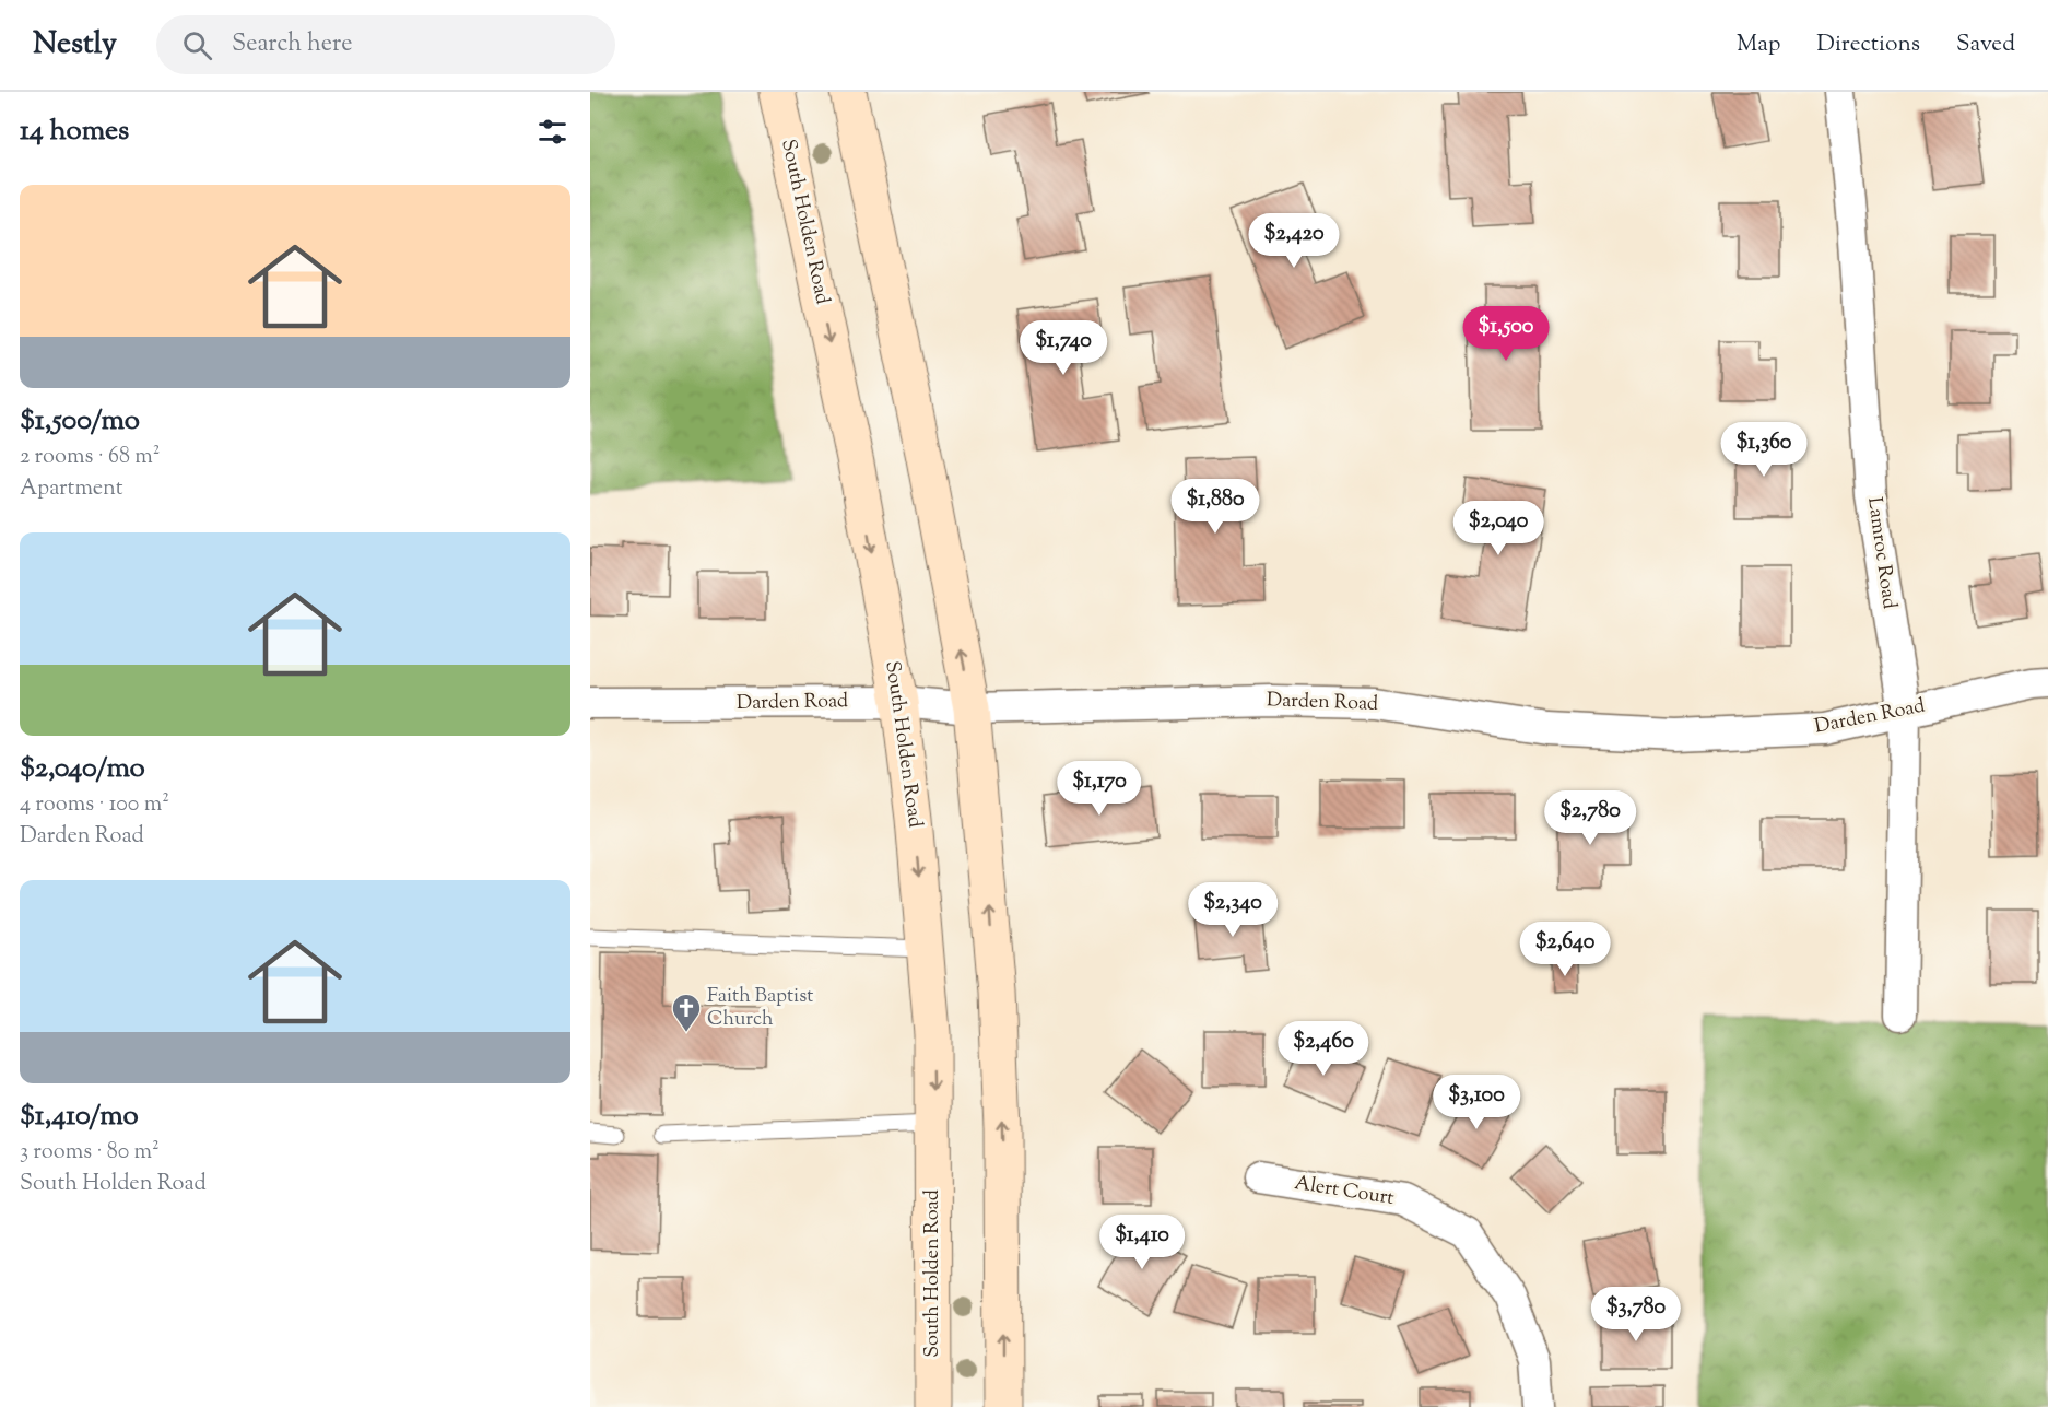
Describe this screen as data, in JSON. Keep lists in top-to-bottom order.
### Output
{
  "streets": {
    "main road": ["South Holden Road"],
    "street": ["Lamroc Road", "Darden Road", "Alert Court"]
  },
  "crossings": [
    ["South Holden Road", "Darden Road"],
    ["Lamroc Road", "Darden Road"]
  ],
  "places": {
    "church": ["Faith Baptist Church"]
  },
  "page": {
    "header": "Nestly",
    "search": "Search here",
    "nav": ["Map", "Directions", "Saved"],
    "heading": "14 homes",
    "list": [
      {
        "name": "$1,500/mo",
        "note": "2 rooms · 68 m² · Apartment"
      },
      {
        "name": "$2,040/mo",
        "note": "4 rooms · 100 m² · Darden Road"
      },
      {
        "name": "$1,410/mo",
        "note": "3 rooms · 80 m² · South Holden Road"
      }
    ],
    "price": [
      "$2,420",
      "$1,500",
      "$1,740",
      "$1,360",
      "$1,880",
      "$2,040",
      "$1,170",
      "$2,780",
      "$2,340",
      "$2,640",
      "$2,460",
      "$3,100",
      "$1,410",
      "$3,780"
    ]
  }
}
